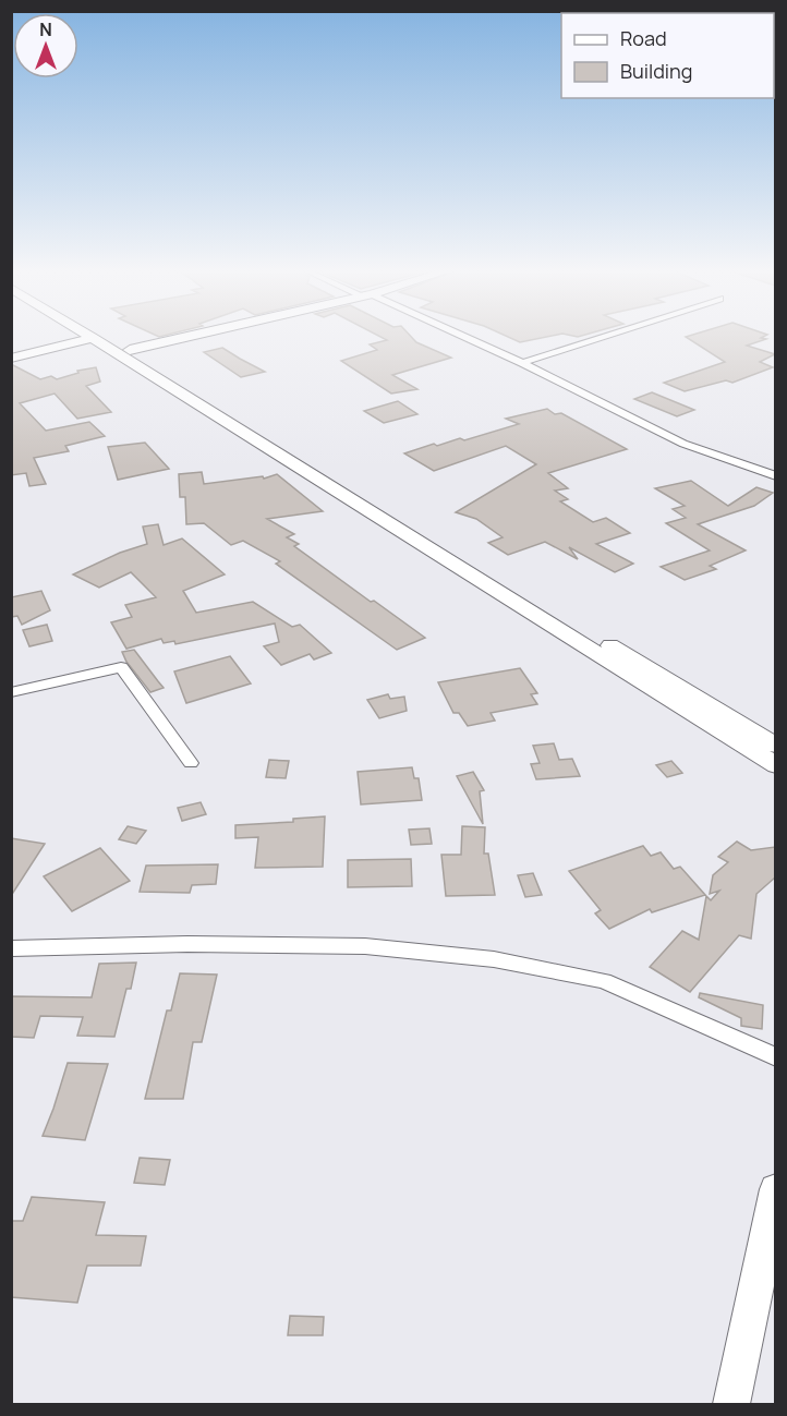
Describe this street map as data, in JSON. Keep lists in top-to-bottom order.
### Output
{
  "legend": ["Road", "Building"],
  "north": "top"
}
